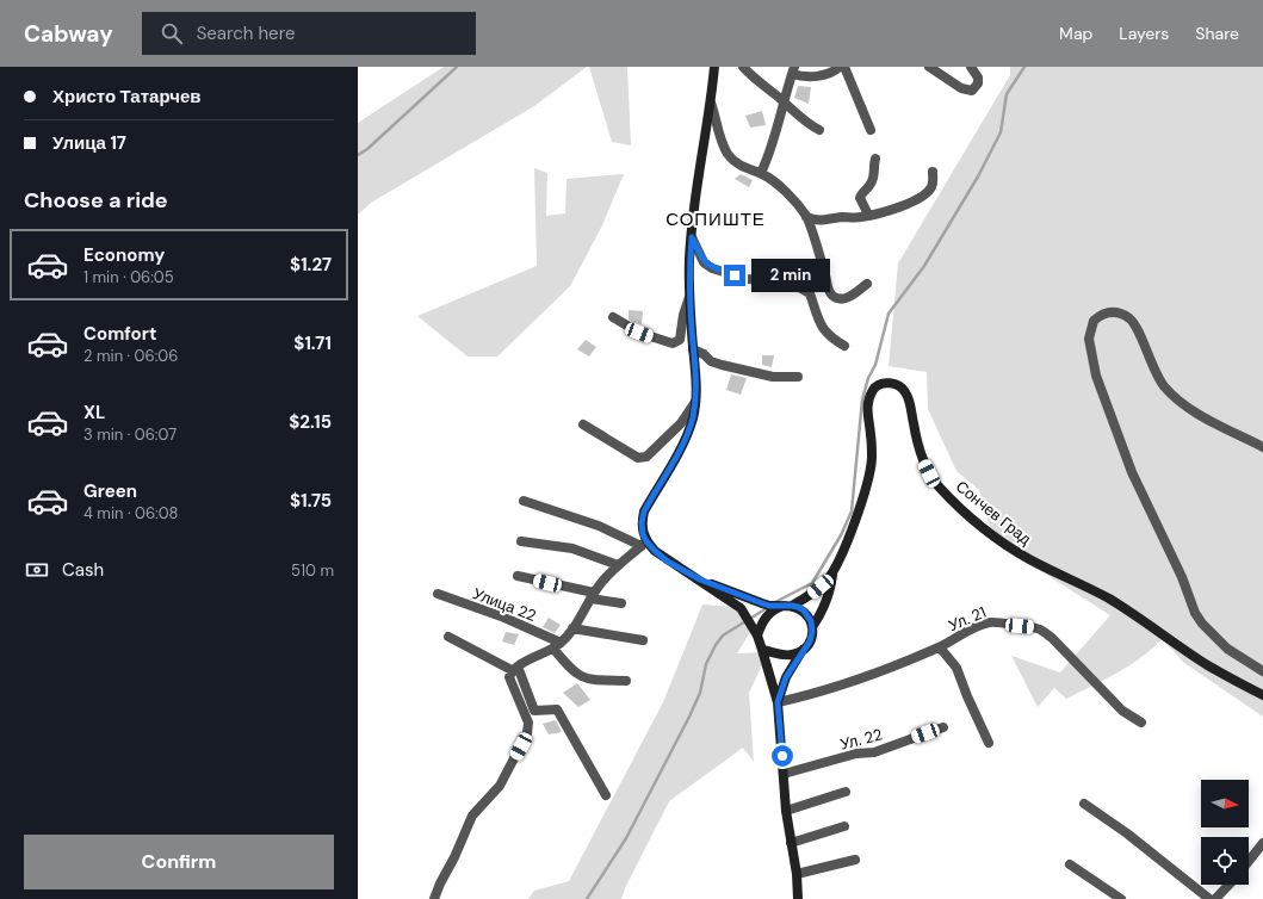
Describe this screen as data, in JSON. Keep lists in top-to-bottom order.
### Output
{
  "streets": {
    "main road": ["Сончев Град"],
    "street": ["Улица 22", "Ул. 21", "Ул. 22"]
  },
  "districts": ["СОПИШТЕ"],
  "north": "right",
  "page": {
    "header": "Cabway",
    "search": "Search here",
    "nav": ["Map", "Layers", "Share"],
    "banner": ["Христо Татарчев", "Улица 17"],
    "heading": "Choose a ride",
    "list": [
      {
        "name": "Economy",
        "note": "1 min · 06:05",
        "value": "$1.27"
      },
      {
        "name": "Comfort",
        "note": "2 min · 06:06",
        "value": "$1.71"
      },
      {
        "name": "XL",
        "note": "3 min · 06:07",
        "value": "$2.15"
      },
      {
        "name": "Green",
        "note": "4 min · 06:08",
        "value": "$1.75"
      }
    ],
    "bubble": "2 min",
    "pay": ["Cash", "510 m"],
    "buttons": "Confirm"
  }
}
